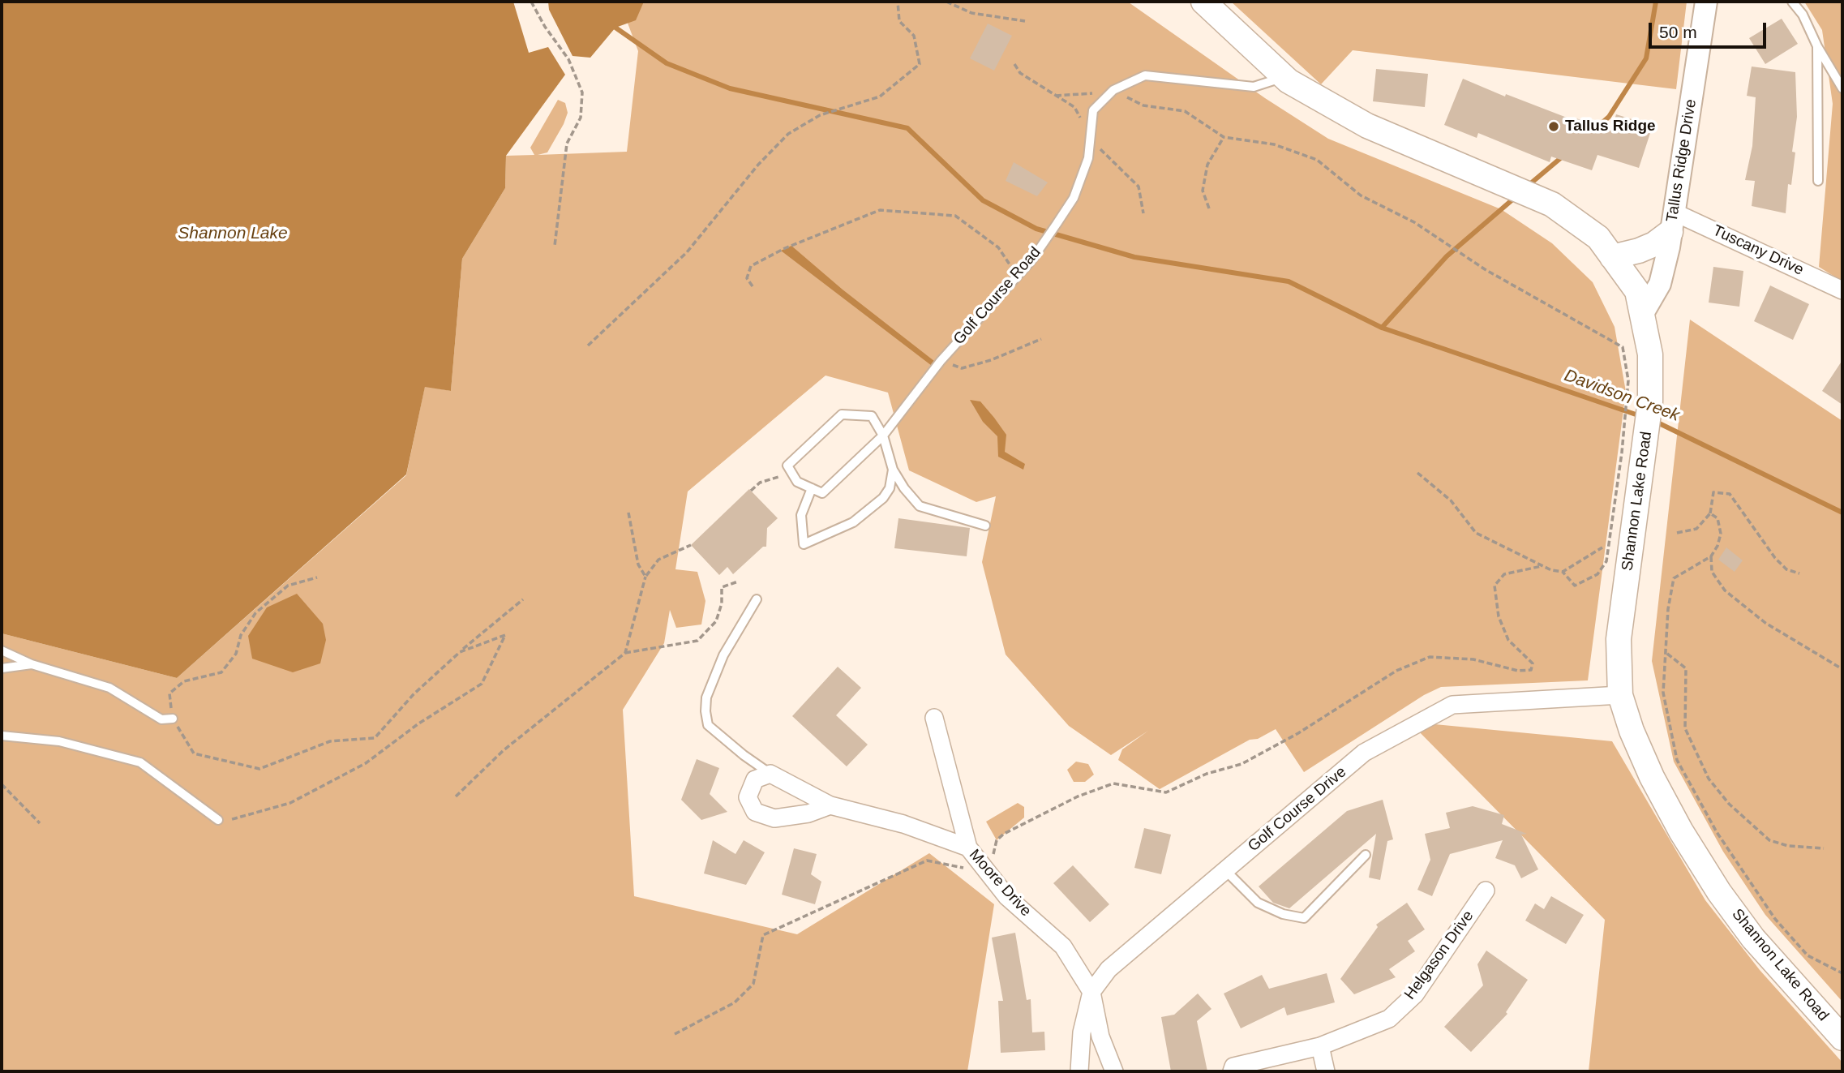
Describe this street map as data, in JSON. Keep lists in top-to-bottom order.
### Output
{
  "streets": {
    "main road": ["Shannon Lake Road"],
    "street": [
      "Tallus Ridge Drive",
      "Tuscany Drive",
      "Golf Course Drive",
      "Moore Drive",
      "Helgason Drive"
    ],
    "lane": ["Golf Course Road"]
  },
  "crossings": [
    ["Tallus Ridge Drive", "Tuscany Drive"],
    ["Tallus Ridge Drive", "Shannon Lake Road"],
    ["Golf Course Road", "Shannon Lake Road"],
    ["Shannon Lake Road", "Golf Course Drive"],
    ["Golf Course Drive", "Moore Drive"]
  ],
  "water": ["Shannon Lake", "Davidson Creek"],
  "places": ["Tallus Ridge"],
  "scale_bar": "50 m"
}
